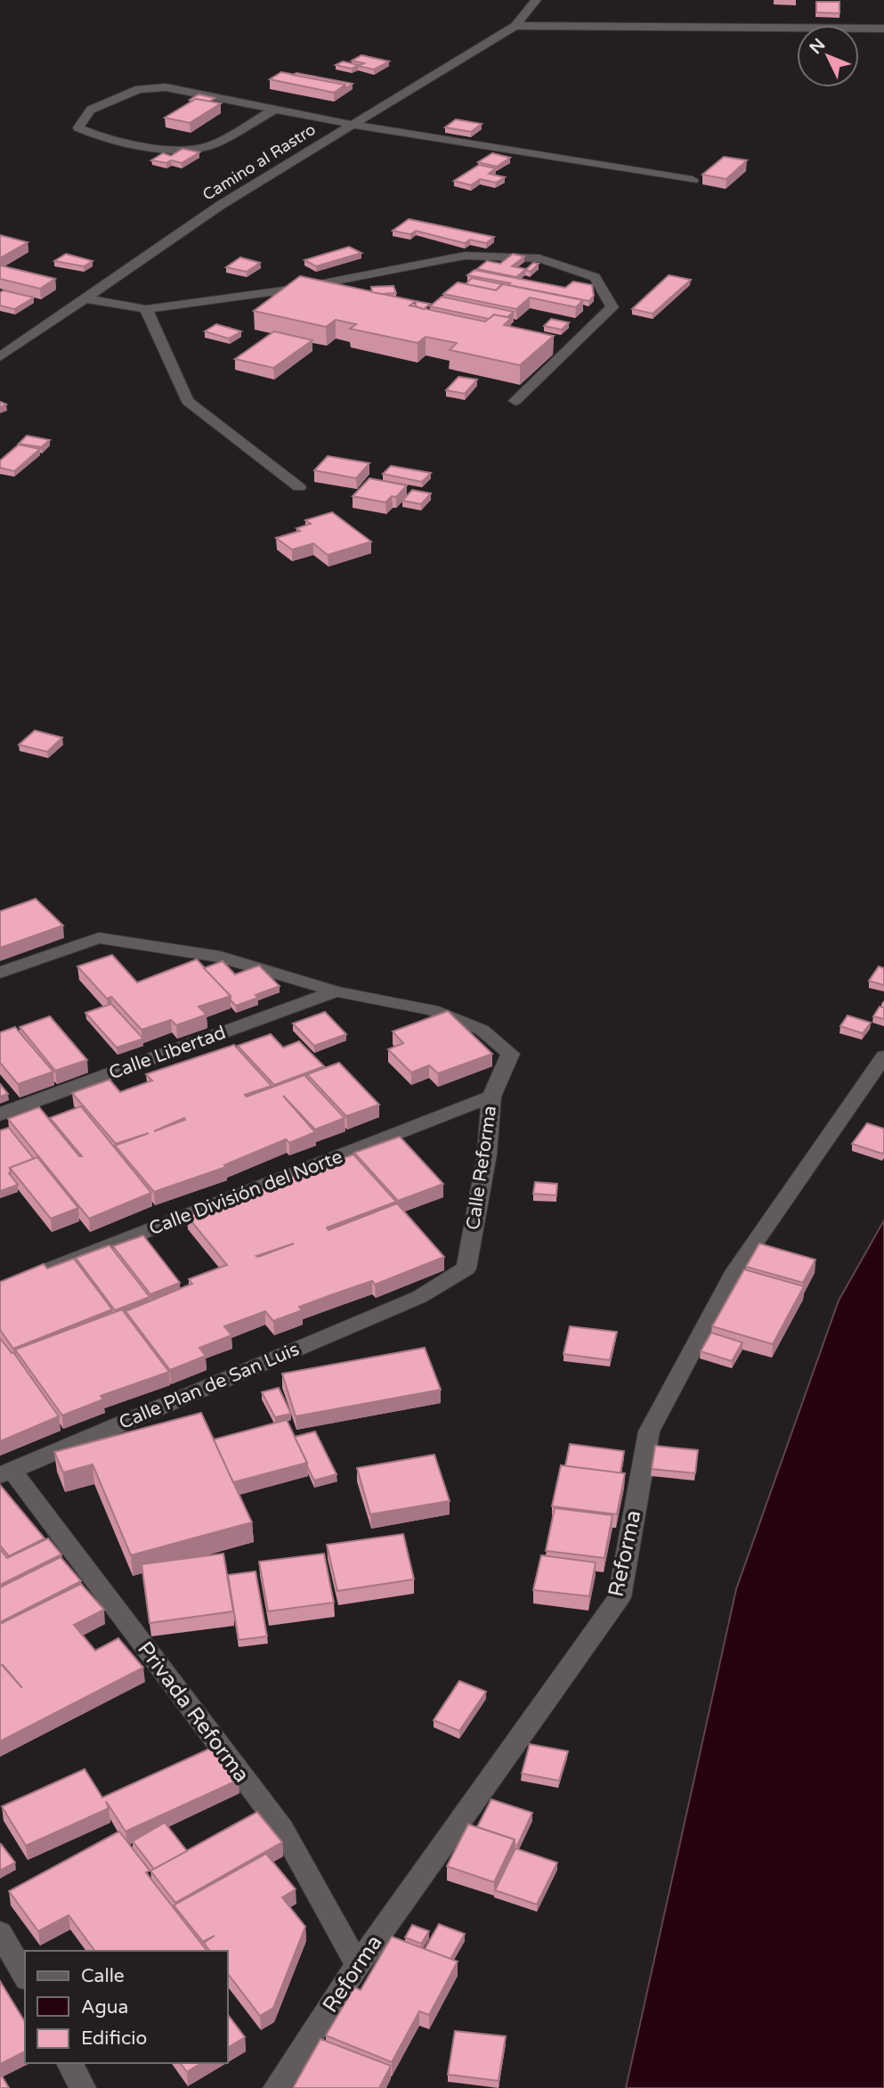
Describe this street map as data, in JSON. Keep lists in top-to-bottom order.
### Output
{
  "streets": {
    "street": [
      "Camino al Rastro",
      "Calle Libertad",
      "Calle Reforma",
      "Calle División del Norte",
      "Calle Plan de San Luis",
      "Reforma",
      "Privada Reforma"
    ]
  },
  "crossings": [
    ["Calle Libertad", "Calle Reforma"],
    ["Calle Reforma", "Calle División del Norte"],
    ["Calle Reforma", "Calle Plan de San Luis"],
    ["Calle Plan de San Luis", "Privada Reforma"],
    ["Reforma", "Privada Reforma"]
  ],
  "legend": ["Calle", "Agua", "Edificio"],
  "north": "top left"
}
